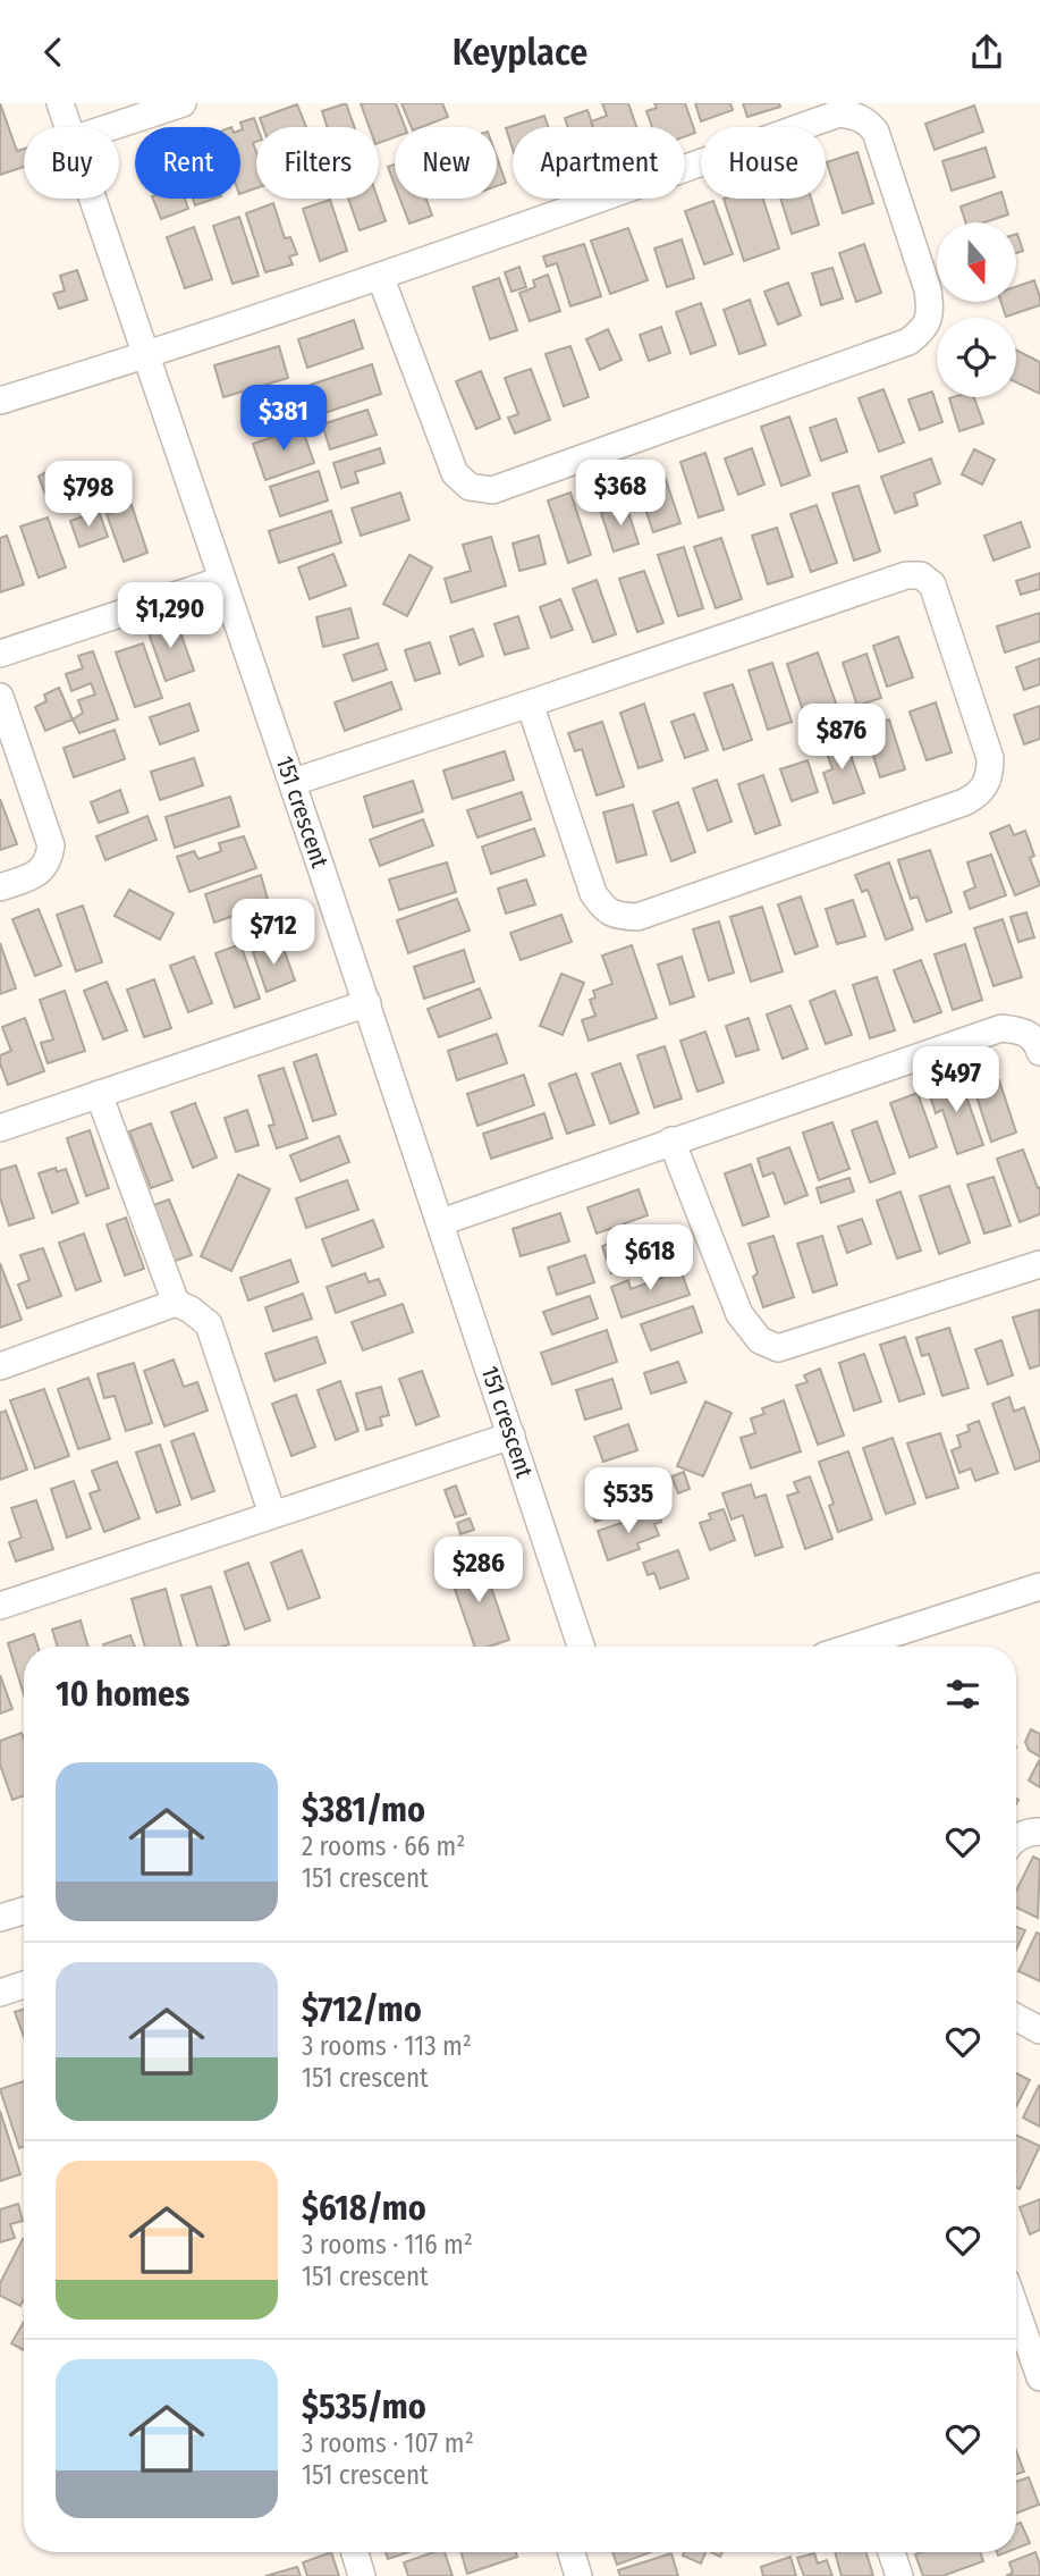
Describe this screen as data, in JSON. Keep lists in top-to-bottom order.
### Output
{
  "streets": {
    "street": ["151 crescent"]
  },
  "north": "bottom",
  "page": {
    "header": "Keyplace",
    "chip": [
      "Buy",
      "Rent",
      "Filters",
      "New",
      "Apartment",
      "House"
    ],
    "price": [
      "$381",
      "$368",
      "$798",
      "$1,290",
      "$876",
      "$712",
      "$497",
      "$618",
      "$535",
      "$286"
    ],
    "heading": "10 homes",
    "list": [
      {
        "name": "$381/mo",
        "note": "2 rooms · 66 m² · 151 crescent"
      },
      {
        "name": "$712/mo",
        "note": "3 rooms · 113 m² · 151 crescent"
      },
      {
        "name": "$618/mo",
        "note": "3 rooms · 116 m² · 151 crescent"
      },
      {
        "name": "$535/mo",
        "note": "3 rooms · 107 m² · 151 crescent"
      }
    ]
  }
}
